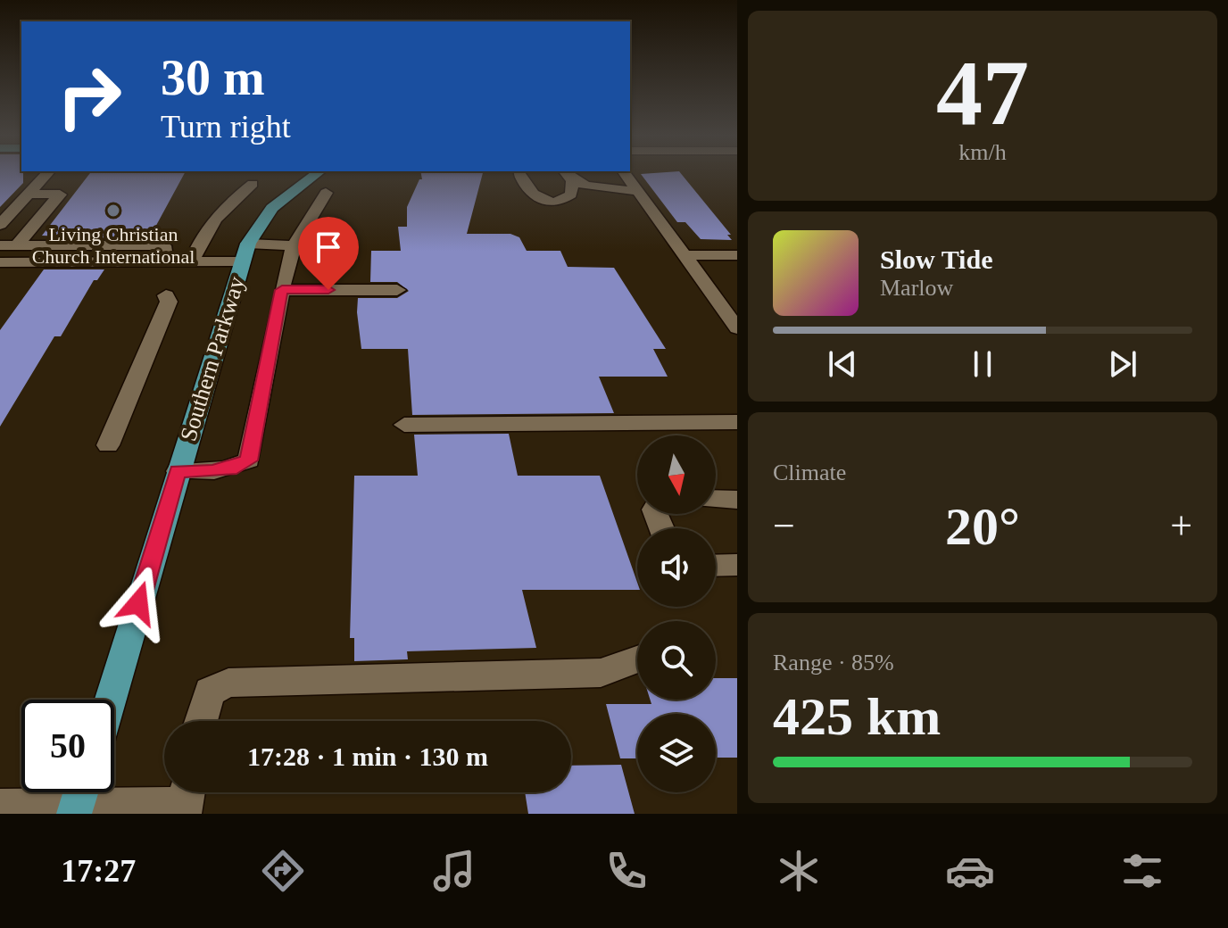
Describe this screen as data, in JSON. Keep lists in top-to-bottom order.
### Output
{
  "streets": {
    "main road": ["Southern Parkway"]
  },
  "places": ["Living Christian Church International"],
  "north": "bottom",
  "page": {
    "tile": [
      ["47", "km/h"],
      "Climate",
      ["Range · 85%", "425 km"]
    ],
    "turn": ["30 m", "Turn right"],
    "song": ["Slow Tide", "Marlow"],
    "heat": ["−", "20°", "+"],
    "limit": "50",
    "trip": "17:28 · 1 min · 130 m",
    "tabs": "17:27"
  }
}
